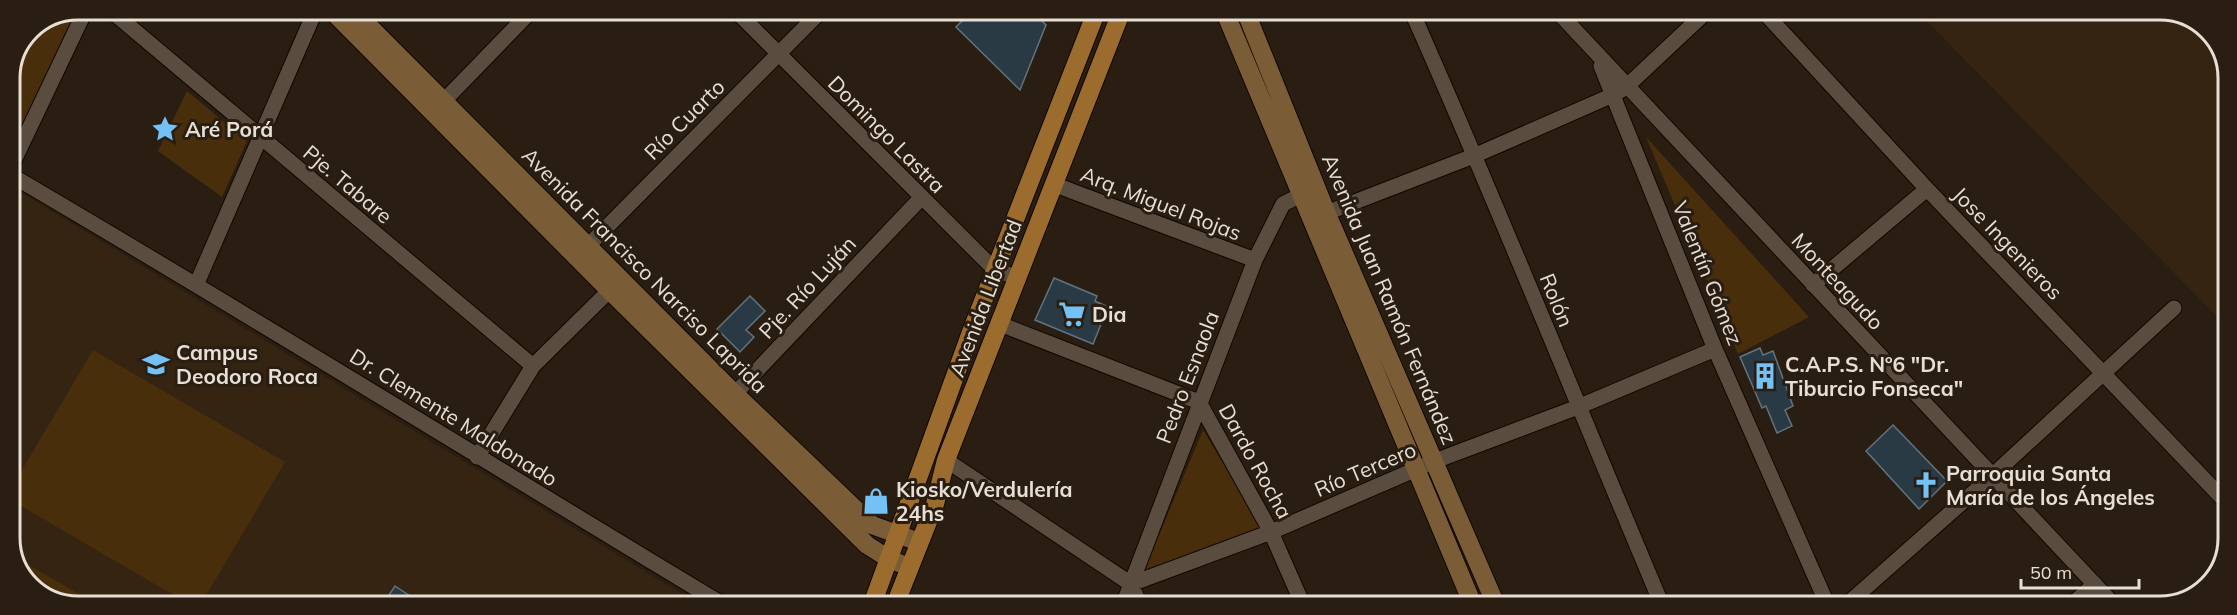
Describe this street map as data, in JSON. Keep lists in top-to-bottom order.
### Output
{
  "streets": {
    "main road": ["Avenida Francisco Narciso Laprida", "Avenida Libertad", "Avenida Juan Ramón Fernández"],
    "street": [
      "Río Cuarto",
      "Domingo Lastra",
      "Pje. Tabare",
      "Arq. Miguel Rojas",
      "Jose Ingenieros",
      "Valentín Gómez",
      "Monteagudo",
      "Pje. Río Luján",
      "Rolón",
      "Pedro Esnaola",
      "Dr. Clemente Maldonado",
      "Dardo Rocha",
      "Río Tercero"
    ]
  },
  "crossings": [
    ["Río Cuarto", "Domingo Lastra"],
    ["Río Cuarto", "Avenida Francisco Narciso Laprida"],
    ["Domingo Lastra", "Pje. Río Luján"],
    ["Domingo Lastra", "Avenida Libertad"],
    ["Arq. Miguel Rojas", "Avenida Libertad"],
    ["Arq. Miguel Rojas", "Pedro Esnaola"],
    ["Avenida Francisco Narciso Laprida", "Pje. Río Luján"],
    ["Avenida Francisco Narciso Laprida", "Avenida Libertad"],
    ["Valentín Gómez", "Monteagudo"],
    ["Valentín Gómez", "Río Tercero"],
    ["Avenida Libertad", "Dardo Rocha"],
    ["Avenida Juan Ramón Fernández", "Pedro Esnaola"],
    ["Avenida Juan Ramón Fernández", "Río Tercero"],
    ["Rolón", "Río Tercero"],
    ["Pedro Esnaola", "Dardo Rocha"],
    ["Pedro Esnaola", "Río Tercero"],
    ["Dardo Rocha", "Río Tercero"]
  ],
  "places": {
    "place": ["Aré Porá"],
    "supermarket": ["Dia"],
    "school or university": ["Campus Deodoro Roca"],
    "building": ["C.A.P.S. Nº6 \"Dr. Tiburcio Fonseca\""],
    "church": ["Parroquia Santa María de los Ángeles"],
    "shop": ["Kiosko/Verdulería 24hs"]
  },
  "scale_bar": "50 m"
}
